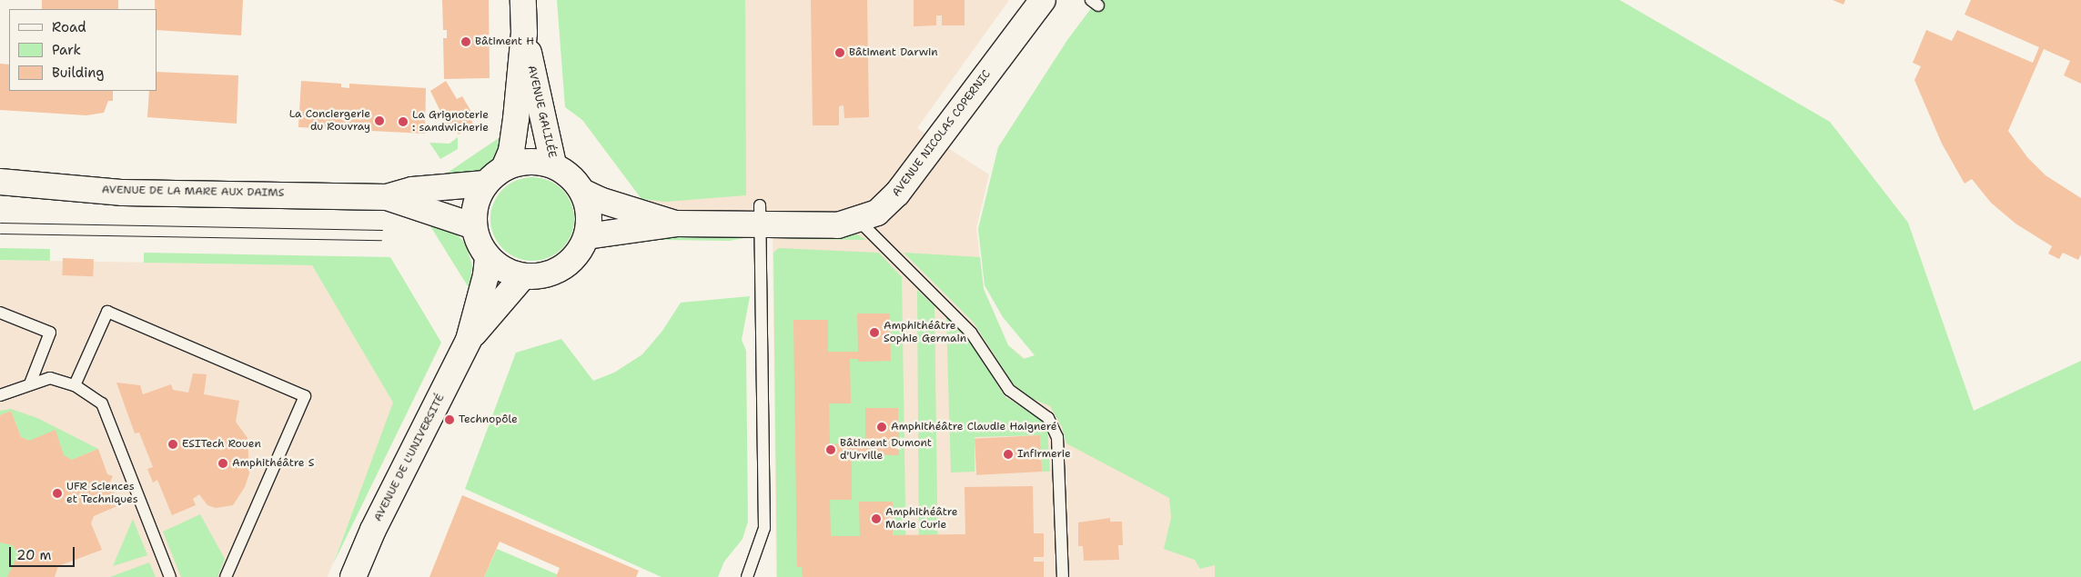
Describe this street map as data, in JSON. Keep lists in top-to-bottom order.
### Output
{
  "streets": {
    "street": [
      "AVENUE GALILÉE",
      "AVENUE NICOLAS COPERNIC",
      "AVENUE DE LA MARE AUX DAIMS",
      "AVENUE DE L'UNIVERSITÉ"
    ]
  },
  "crossings": [
    ["AVENUE GALILÉE", "AVENUE NICOLAS COPERNIC"],
    ["AVENUE GALILÉE", "AVENUE DE LA MARE AUX DAIMS"],
    ["AVENUE GALILÉE", "AVENUE DE L'UNIVERSITÉ"],
    ["AVENUE NICOLAS COPERNIC", "AVENUE DE LA MARE AUX DAIMS"],
    ["AVENUE NICOLAS COPERNIC", "AVENUE DE L'UNIVERSITÉ"],
    ["AVENUE DE LA MARE AUX DAIMS", "AVENUE DE L'UNIVERSITÉ"]
  ],
  "places": [
    "Bâtiment H",
    "Bâtiment Darwin",
    "La Conciergerie du Rouvray",
    "La Grignoterie : sandwicherie",
    "Amphithéâtre Sophie Germain",
    "Technopôle",
    "Amphithéâtre Claudie Haigneré",
    "ESITech Rouen",
    "Bâtiment Dumont d'Urville",
    "Infirmerie",
    "Amphithéâtre S",
    "UFR Sciences et Techniques",
    "Amphithéâtre Marie Curie"
  ],
  "legend": ["Road", "Park", "Building"],
  "scale_bar": "20 m"
}
